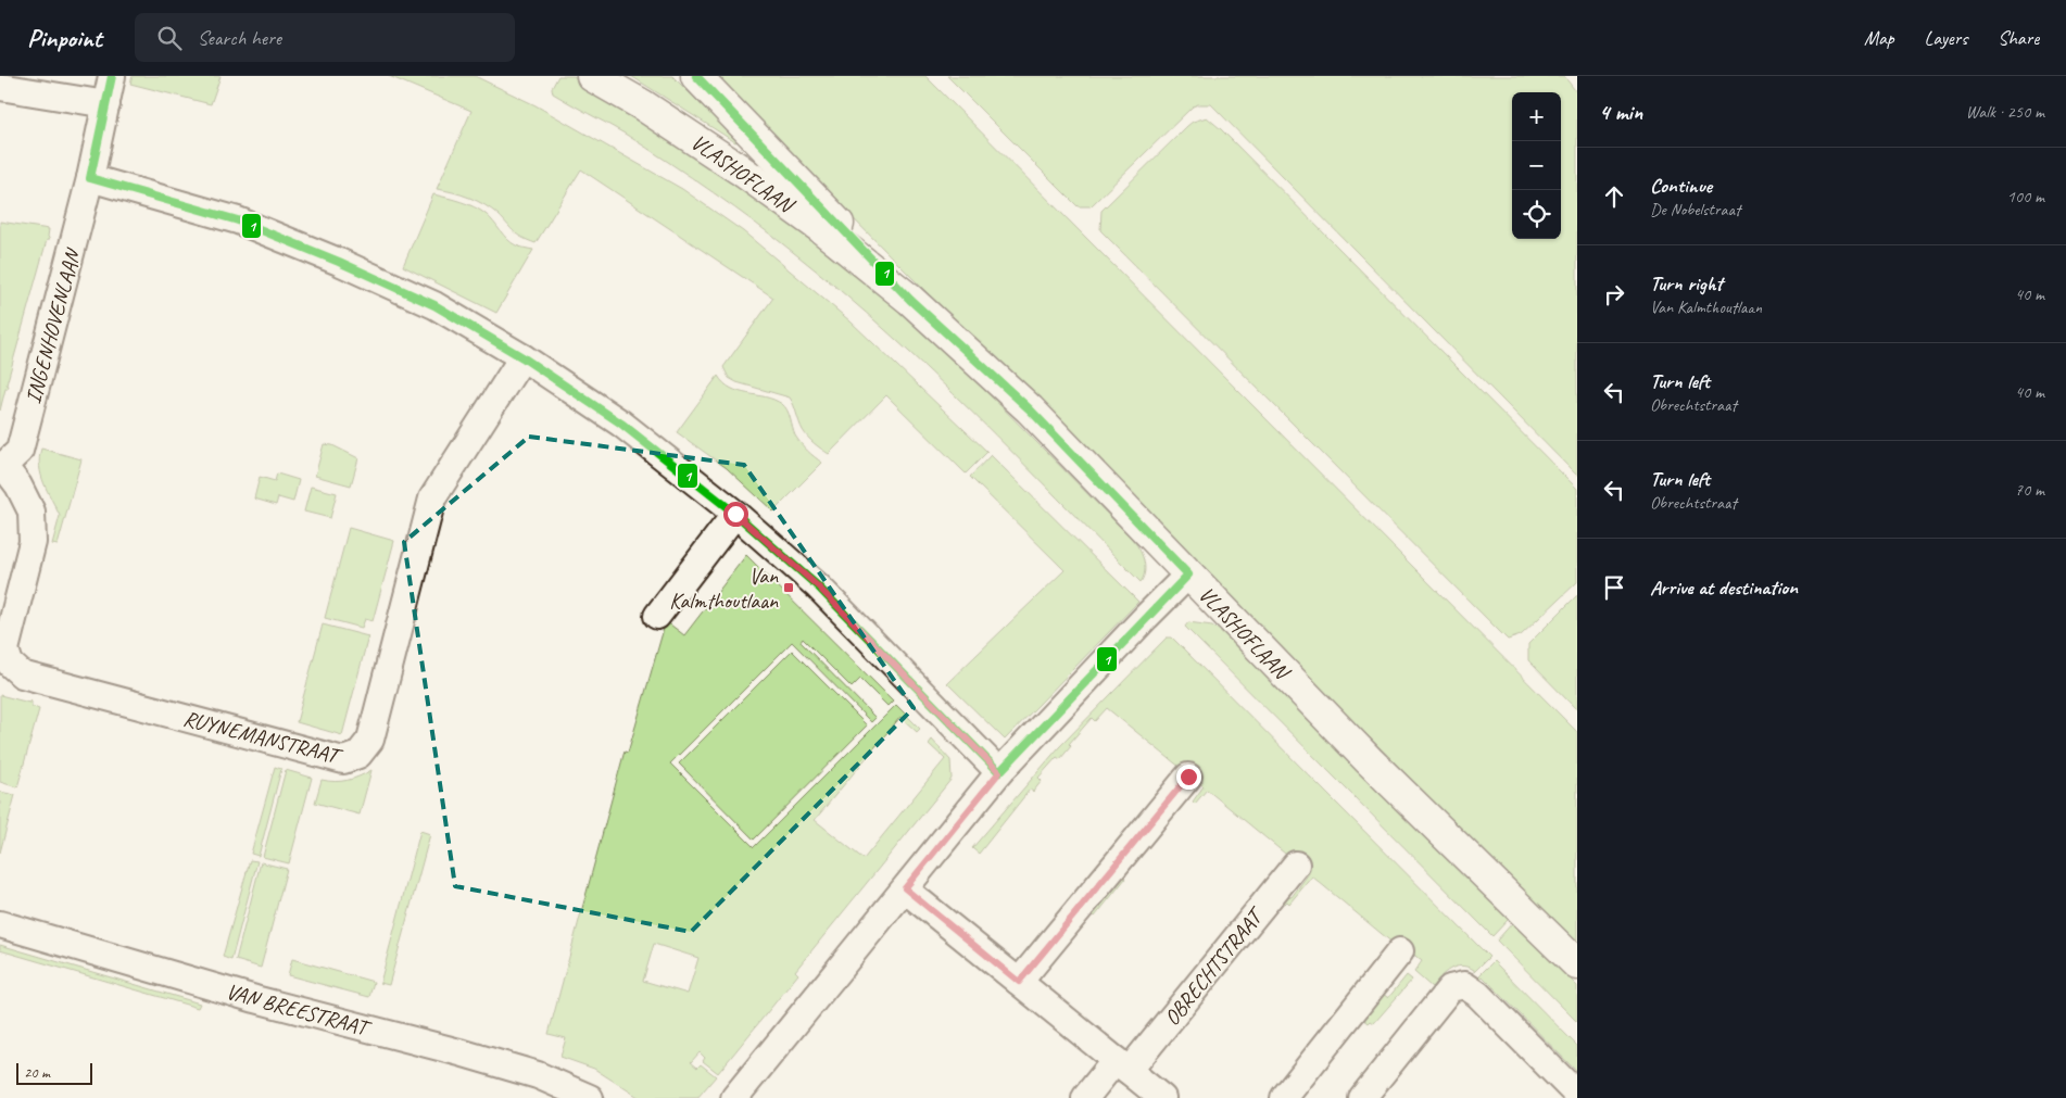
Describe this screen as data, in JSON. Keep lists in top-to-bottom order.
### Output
{
  "streets": {
    "street": [
      "VLASHOFLAAN",
      "INGENHOVENLAAN",
      "RUYNEMANSTRAAT",
      "OBRECHTSTRAAT",
      "VAN BREESTRAAT"
    ]
  },
  "crossings": [
    ["INGENHOVENLAAN", "RUYNEMANSTRAAT"]
  ],
  "places": {
    "transit": ["Van Kalmthoutlaan"]
  },
  "lines": ["transit line 1"],
  "scale_bar": "20 m",
  "page": {
    "header": "Pinpoint",
    "search": "Search here",
    "nav": ["Map", "Layers", "Share"],
    "heading": ["4 min", "Walk · 250 m"],
    "map_buttons": ["+", "−"],
    "list": [
      ["Continue", "De Nobelstraat", "100 m"],
      ["Turn right", "Van Kalmthoutlaan", "40 m"],
      ["Turn left", "Obrechtstraat", "40 m"],
      ["Turn left", "Obrechtstraat", "70 m"],
      "Arrive at destination"
    ],
    "scale": "20 m"
  }
}
